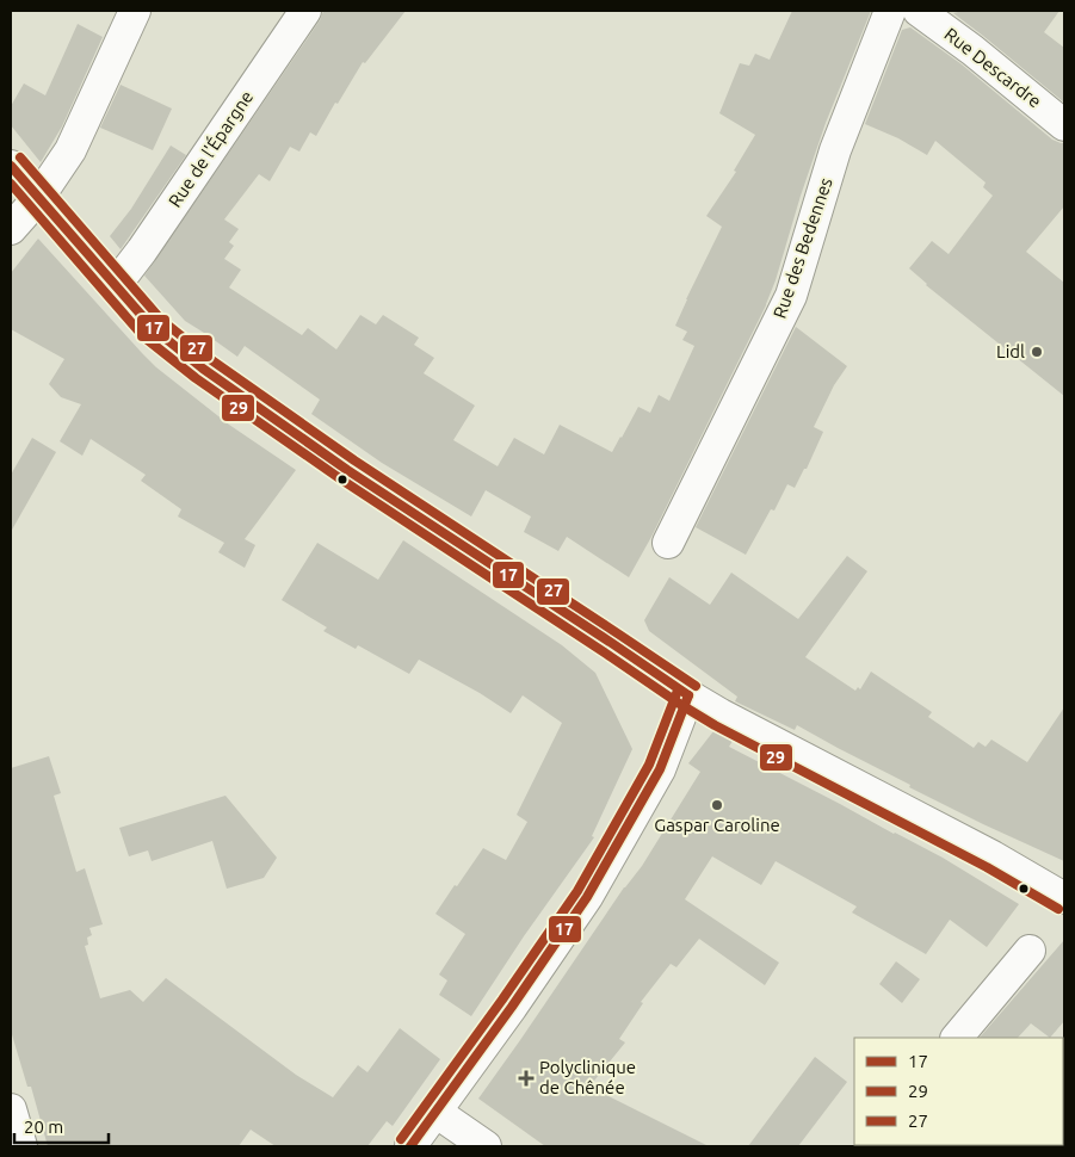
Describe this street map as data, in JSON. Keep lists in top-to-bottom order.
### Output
{
  "streets": {
    "street": ["Rue Descardre", "Rue de l'Épargne", "Rue des Bedennes"]
  },
  "places": {
    "other": ["Lidl", "Gaspar Caroline"],
    "health": ["Polyclinique de Chênée"]
  },
  "lines": ["transit line 27", "transit line 17", "transit line 29"],
  "legend": ["17", "29", "27"],
  "scale_bar": "20 m"
}
